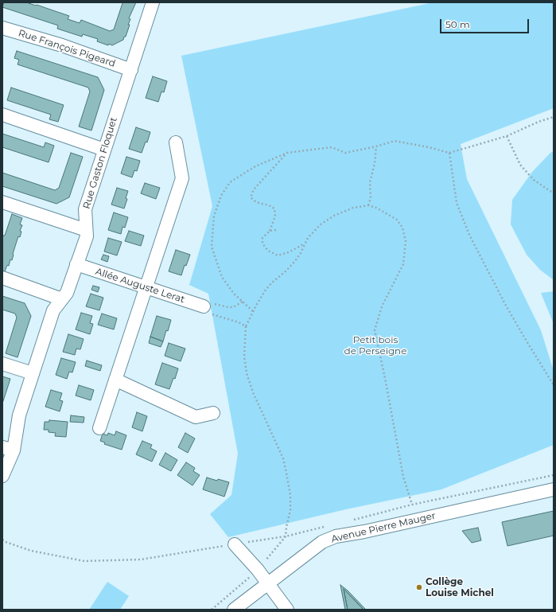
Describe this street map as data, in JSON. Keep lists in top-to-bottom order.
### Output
{
  "streets": {
    "street": [
      "Rue François Pigeard",
      "Rue Gaston Floquet",
      "Allée Auguste Lerat",
      "Avenue Pierre Mauger"
    ]
  },
  "crossings": [
    ["Rue François Pigeard", "Rue Gaston Floquet"],
    ["Rue Gaston Floquet", "Allée Auguste Lerat"]
  ],
  "parks": ["Petit bois de Perseigne"],
  "places": ["Collège Louise Michel"],
  "scale_bar": "50 m"
}
